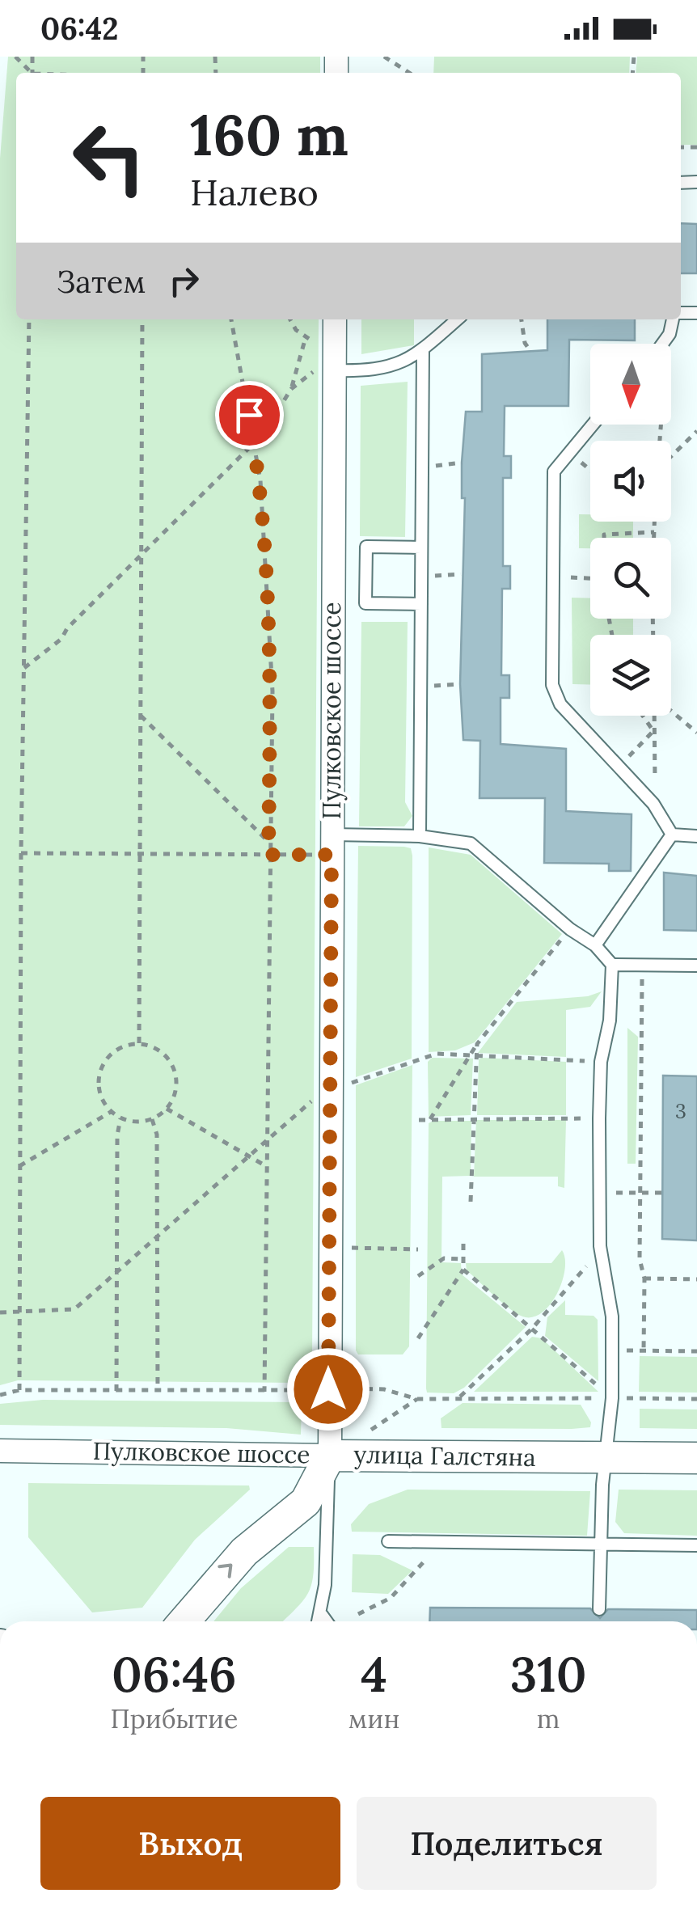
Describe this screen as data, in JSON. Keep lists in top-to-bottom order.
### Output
{
  "streets": {
    "street": ["Пулковское шоссе", "улица Галстяна"]
  },
  "crossings": [
    ["Пулковское шоссе", "улица Галстяна"]
  ],
  "one_way": ["улица Галстяна"],
  "house_numbers": ["3"],
  "north": "bottom",
  "page": {
    "status": "06:42",
    "turn": ["160 m", "Налево"],
    "then": "Затем",
    "eta": [
      "06:46",
      "Прибытие",
      "4",
      "мин",
      "310",
      "m"
    ],
    "buttons": ["Выход", "Поделиться"]
  }
}
